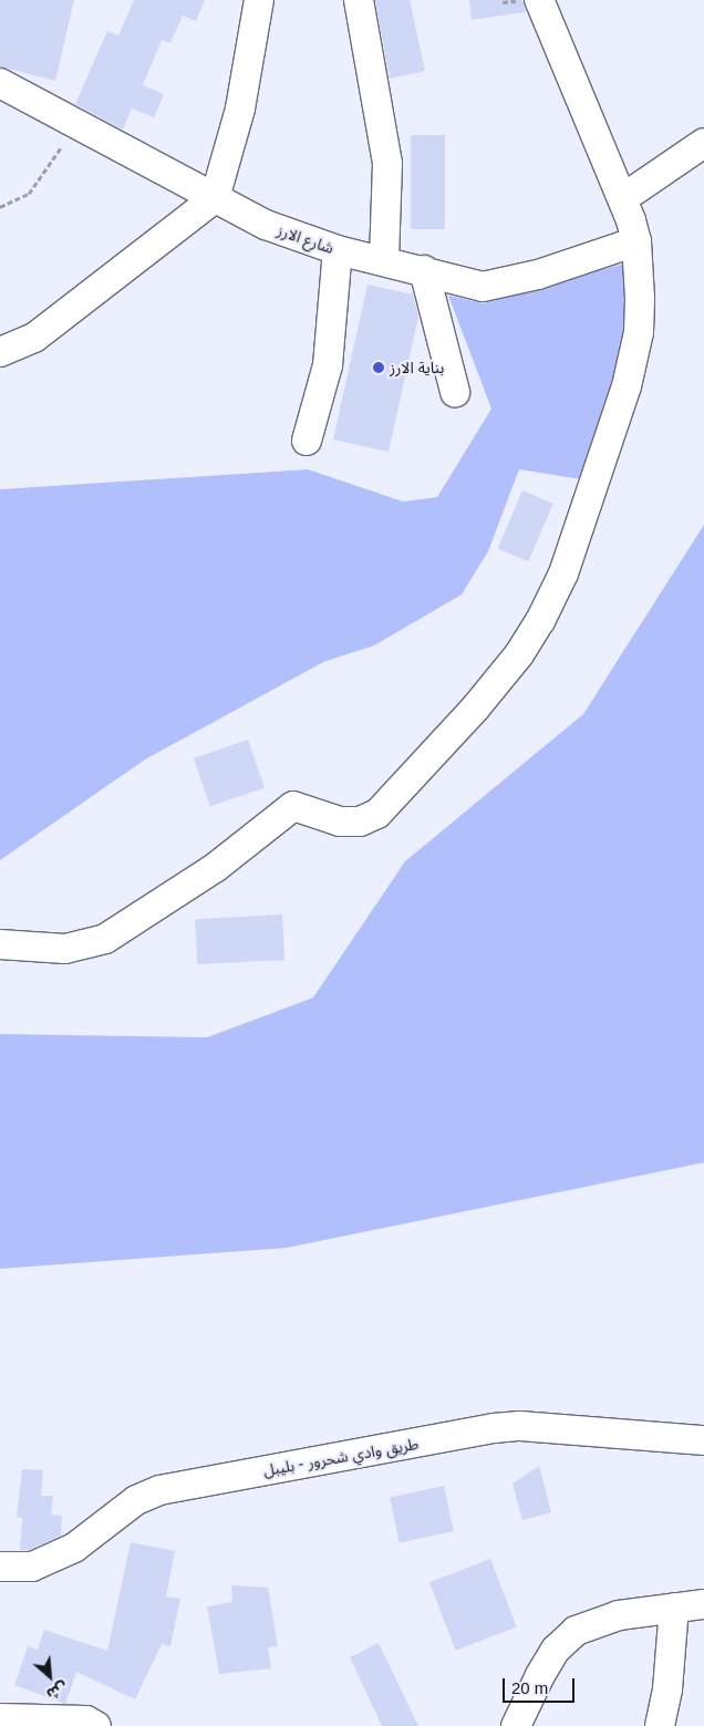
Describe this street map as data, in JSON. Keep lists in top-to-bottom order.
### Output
{
  "streets": {
    "street": ["شارع الارز", "طريق وادي شحرور - بليبل"]
  },
  "places": ["بناية الارز"],
  "scale_bar": "20 m",
  "north": "bottom right"
}
